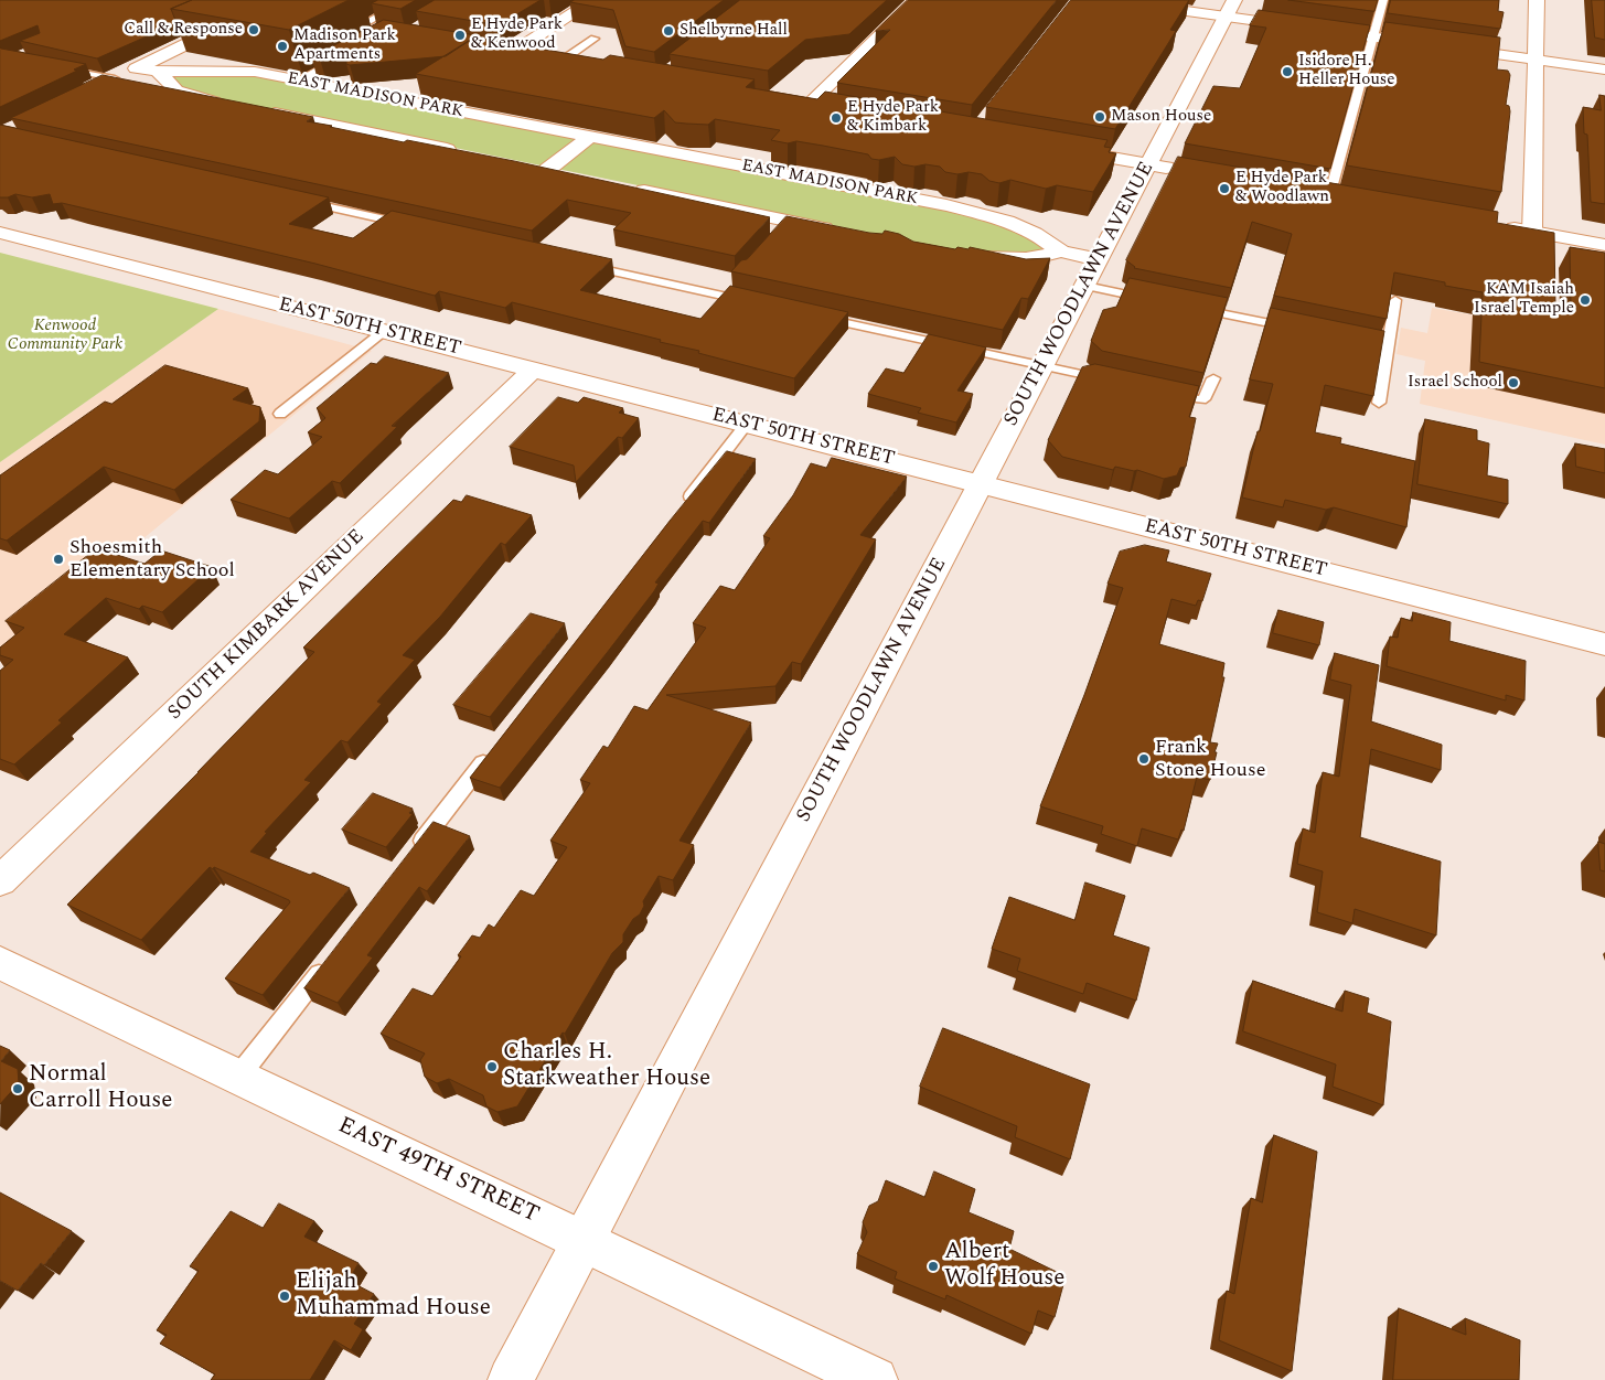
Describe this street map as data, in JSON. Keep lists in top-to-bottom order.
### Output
{
  "streets": {
    "street": [
      "EAST MADISON PARK",
      "SOUTH WOODLAWN AVENUE",
      "EAST 50TH STREET",
      "SOUTH KIMBARK AVENUE",
      "EAST 49TH STREET"
    ]
  },
  "crossings": [
    ["EAST MADISON PARK", "SOUTH WOODLAWN AVENUE"],
    ["SOUTH WOODLAWN AVENUE", "EAST 50TH STREET"],
    ["SOUTH WOODLAWN AVENUE", "EAST 49TH STREET"],
    ["EAST 50TH STREET", "SOUTH KIMBARK AVENUE"]
  ],
  "parks": ["Kenwood Community Park"],
  "places": [
    "Call & Response",
    "Shelbyrne Hall",
    "E Hyde Park & Kenwood",
    "Madison Park Apartments",
    "Isidore H. Heller House",
    "Mason House",
    "E Hyde Park & Kimbark",
    "E Hyde Park & Woodlawn",
    "KAM Isaiah Israel Temple",
    "Israel School",
    "Shoesmith Elementary School",
    "Frank Stone House",
    "Charles H. Starkweather House",
    "Normal Carroll House",
    "Albert Wolf House",
    "Elijah Muhammad House"
  ]
}
